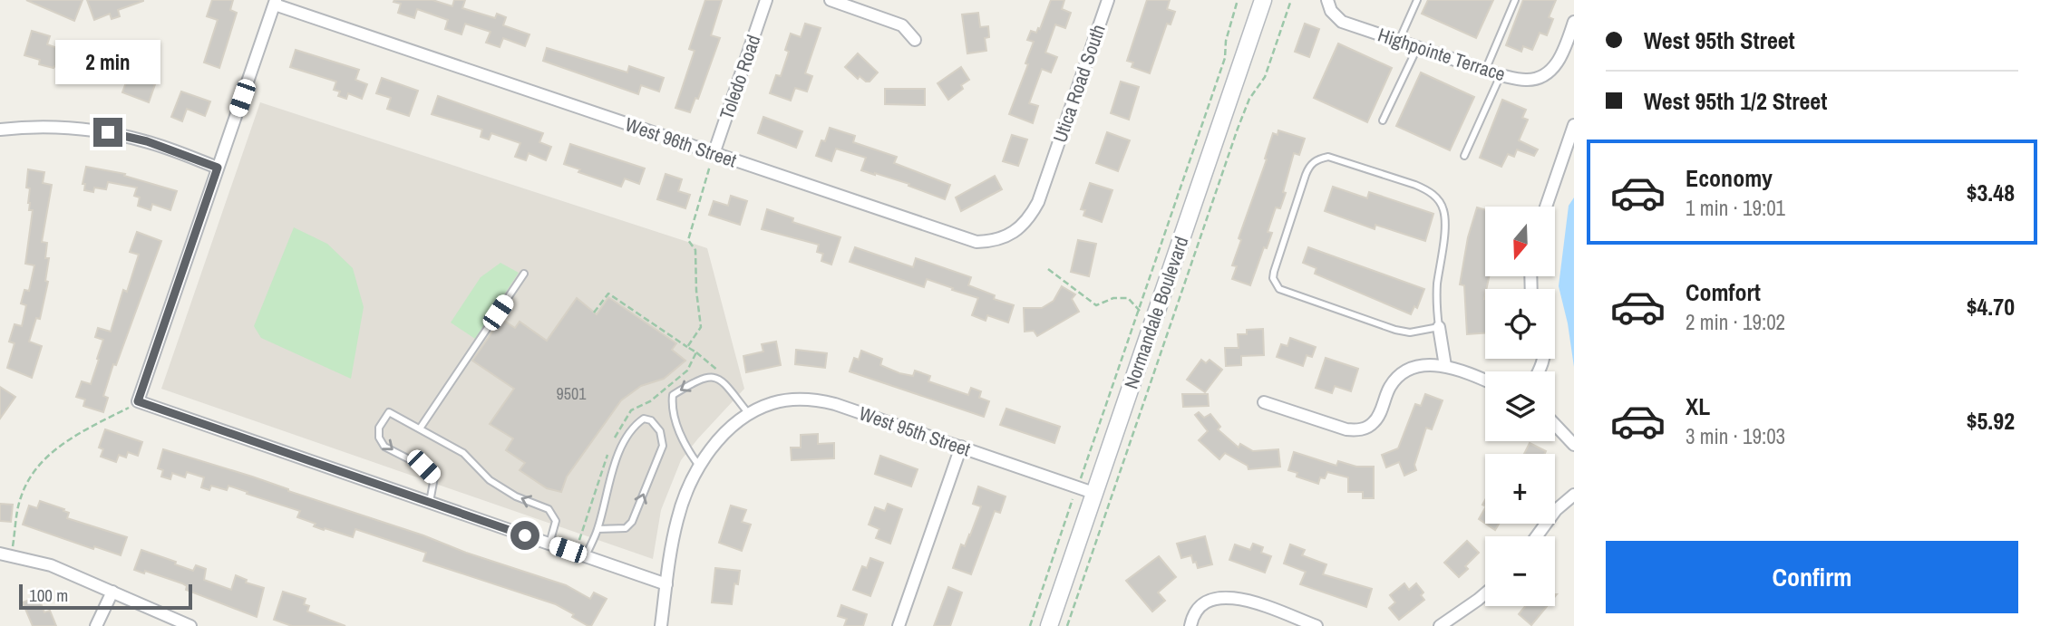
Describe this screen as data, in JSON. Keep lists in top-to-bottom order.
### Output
{
  "streets": {
    "main road": ["Normandale Boulevard"],
    "street": [
      "Highpointe Terrace",
      "Toledo Road",
      "Utica Road South",
      "West 96th Street",
      "West 95th Street"
    ]
  },
  "crossings": [
    ["Toledo Road", "West 96th Street"],
    ["Utica Road South", "West 96th Street"],
    ["Normandale Boulevard", "West 95th Street"]
  ],
  "house_numbers": ["9501"],
  "scale_bar": "100 m",
  "north": "bottom",
  "page": {
    "banner": ["West 95th Street", "West 95th 1/2 Street"],
    "bubble": "2 min",
    "list": [
      {
        "name": "Economy",
        "note": "1 min · 19:01",
        "value": "$3.48"
      },
      {
        "name": "Comfort",
        "note": "2 min · 19:02",
        "value": "$4.70"
      },
      {
        "name": "XL",
        "note": "3 min · 19:03",
        "value": "$5.92"
      }
    ],
    "map_buttons": ["+", "−"],
    "buttons": "Confirm",
    "scale": "100 m"
  }
}
